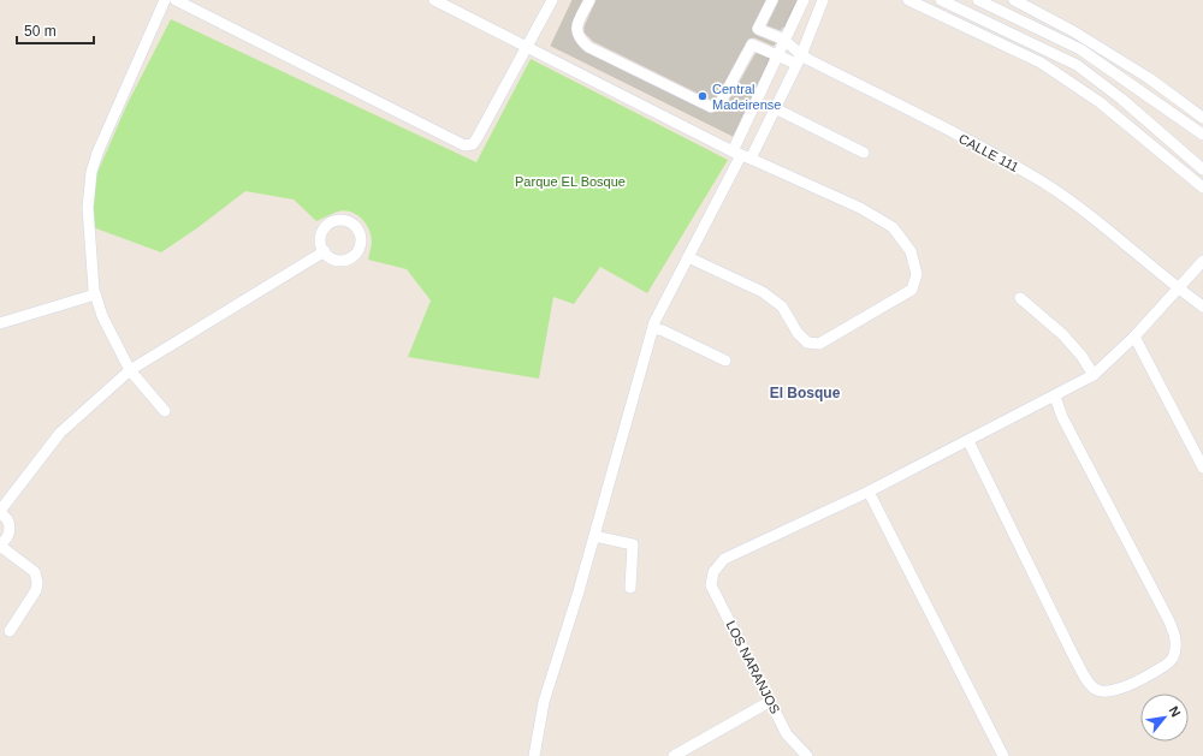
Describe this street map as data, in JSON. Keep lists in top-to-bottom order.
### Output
{
  "streets": {
    "street": ["CALLE 111", "LOS NARANJOS"]
  },
  "districts": ["El Bosque"],
  "parks": ["Parque EL Bosque"],
  "places": ["Central Madeirense"],
  "scale_bar": "50 m",
  "north": "top right"
}
